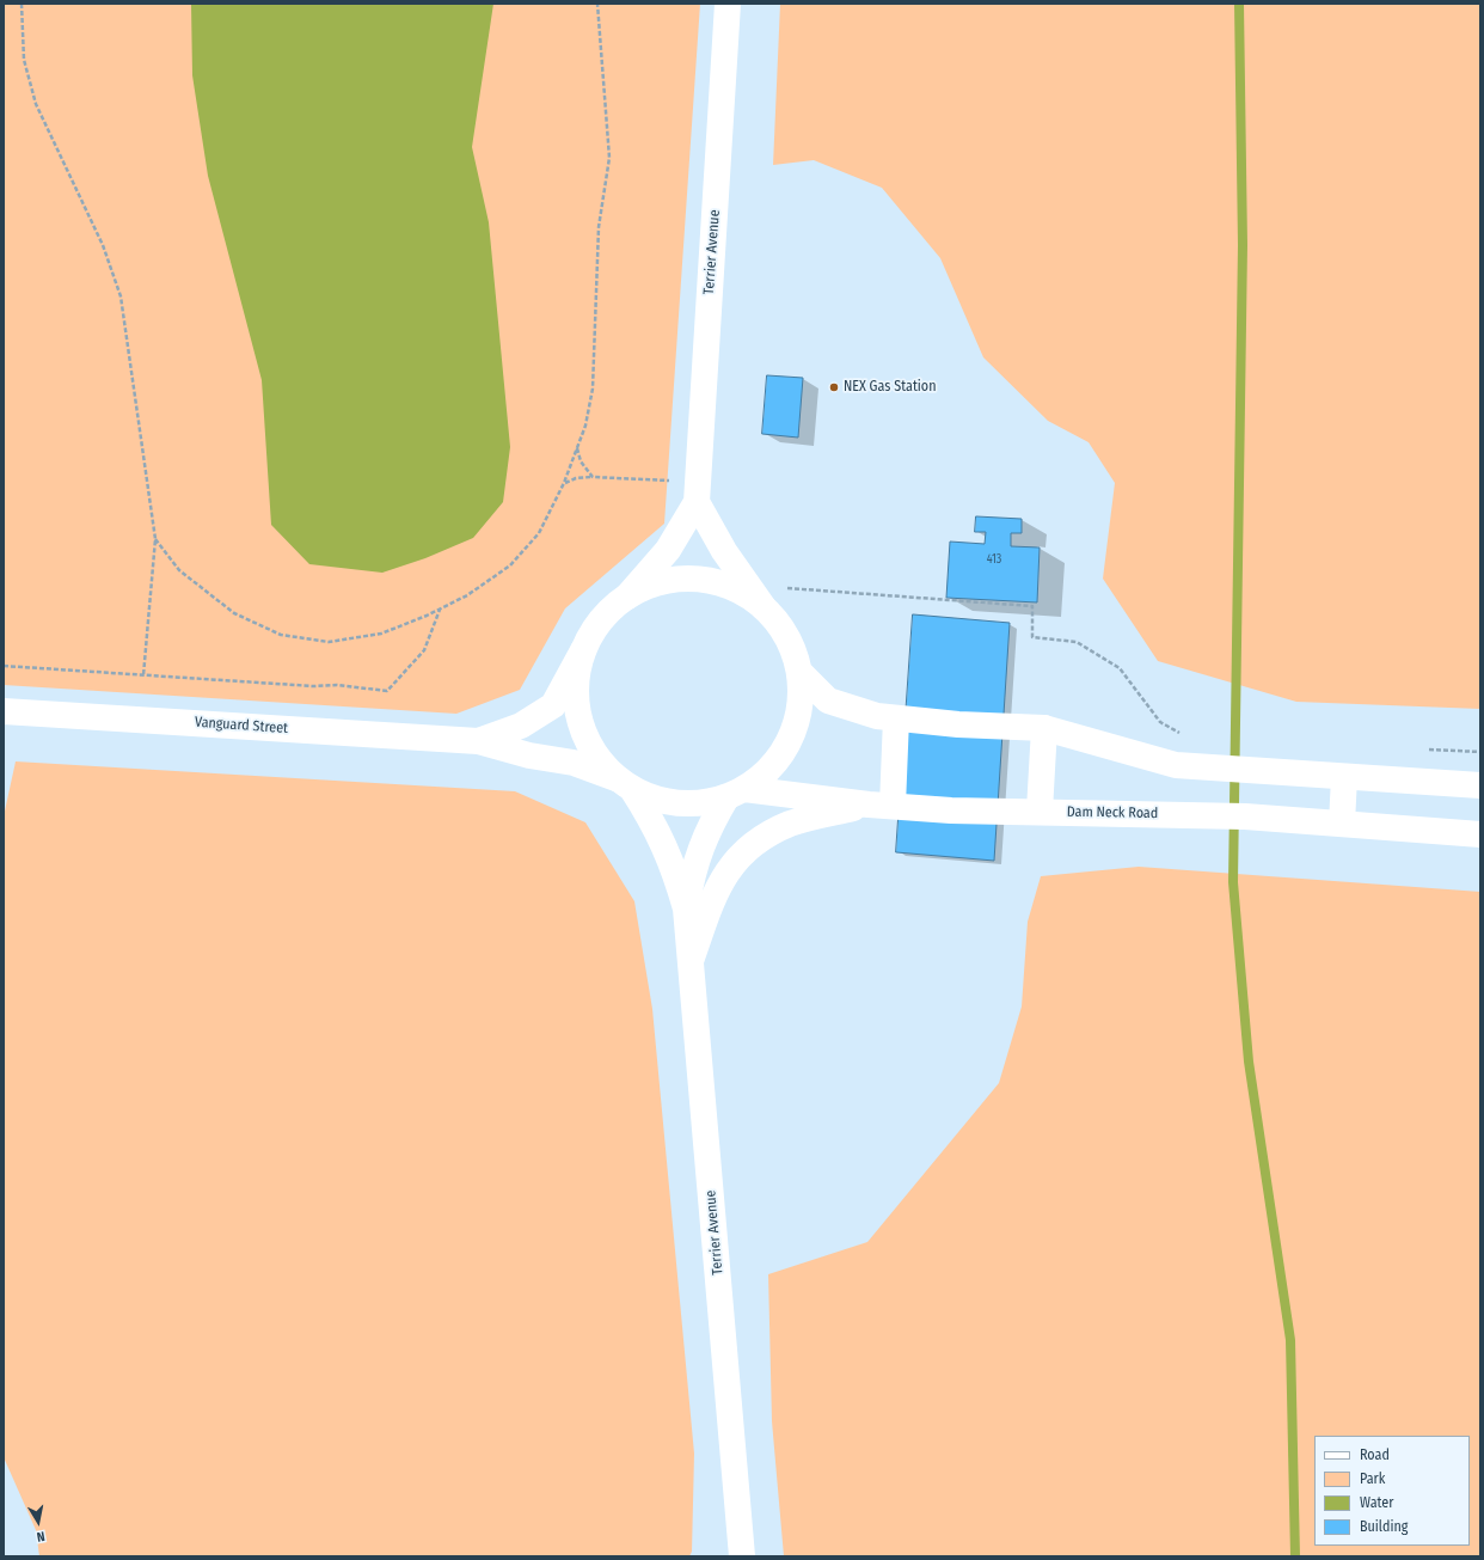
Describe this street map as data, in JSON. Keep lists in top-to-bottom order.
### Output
{
  "streets": {
    "street": ["Terrier Avenue", "Vanguard Street", "Dam Neck Road"]
  },
  "crossings": [
    ["Terrier Avenue", "Vanguard Street"],
    ["Terrier Avenue", "Dam Neck Road"],
    ["Vanguard Street", "Dam Neck Road"]
  ],
  "places": ["NEX Gas Station"],
  "house_numbers": ["413"],
  "legend": [
    "Road",
    "Park",
    "Water",
    "Building"
  ],
  "north": "bottom"
}
